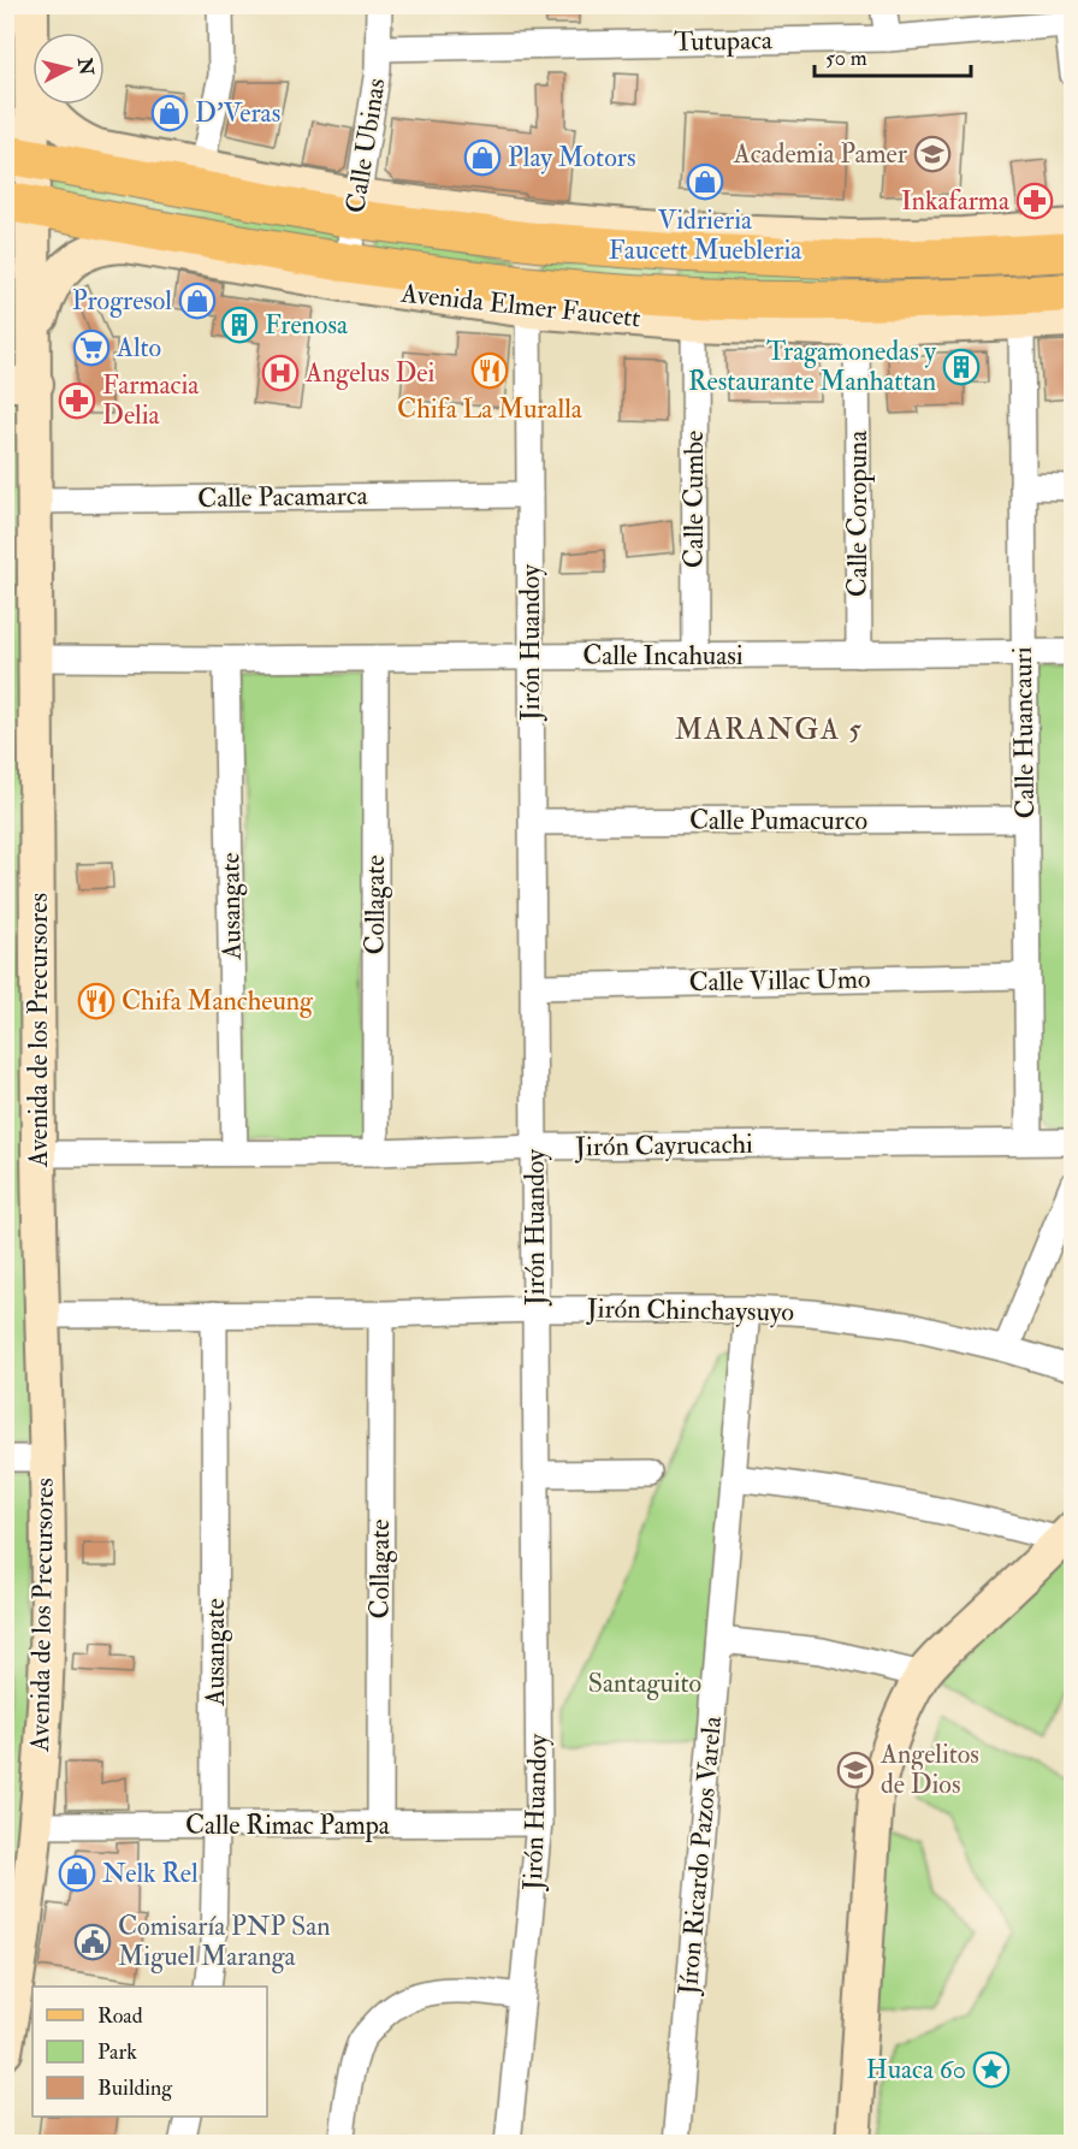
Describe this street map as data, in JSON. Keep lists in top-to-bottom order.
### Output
{
  "streets": {
    "main road": ["Avenida Elmer Faucett", "Avenida de los Precursores"],
    "street": [
      "Tutupaca",
      "Calle Ubinas",
      "Calle Pacamarca",
      "Calle Cumbe",
      "Calle Coropuna",
      "Jirón Huandoy",
      "Calle Incahuasi",
      "Calle Huancauri",
      "Calle Pumacurco",
      "Collagate",
      "Ausangate",
      "Calle Villac Umo",
      "Jirón Cayrucachi",
      "Jirón Chinchaysuyo",
      "Calle Rimac Pampa",
      "Jíron Ricardo Pazos Varela"
    ]
  },
  "crossings": [
    ["Tutupaca", "Calle Ubinas"],
    ["Calle Ubinas", "Avenida Elmer Faucett"],
    ["Avenida Elmer Faucett", "Calle Cumbe"],
    ["Avenida Elmer Faucett", "Calle Coropuna"],
    ["Avenida Elmer Faucett", "Jirón Huandoy"],
    ["Avenida Elmer Faucett", "Calle Huancauri"],
    ["Avenida Elmer Faucett", "Avenida de los Precursores"],
    ["Calle Pacamarca", "Jirón Huandoy"],
    ["Calle Pacamarca", "Avenida de los Precursores"],
    ["Calle Cumbe", "Calle Incahuasi"],
    ["Calle Coropuna", "Calle Incahuasi"],
    ["Jirón Huandoy", "Calle Incahuasi"],
    ["Jirón Huandoy", "Calle Pumacurco"],
    ["Jirón Huandoy", "Calle Villac Umo"],
    ["Jirón Huandoy", "Jirón Cayrucachi"],
    ["Jirón Huandoy", "Jirón Chinchaysuyo"],
    ["Jirón Huandoy", "Calle Rimac Pampa"],
    ["Calle Incahuasi", "Calle Huancauri"],
    ["Calle Incahuasi", "Collagate"],
    ["Calle Incahuasi", "Ausangate"],
    ["Calle Incahuasi", "Avenida de los Precursores"],
    ["Calle Huancauri", "Calle Pumacurco"],
    ["Calle Huancauri", "Calle Villac Umo"],
    ["Calle Huancauri", "Jirón Cayrucachi"],
    ["Collagate", "Jirón Cayrucachi"],
    ["Collagate", "Jirón Chinchaysuyo"],
    ["Collagate", "Calle Rimac Pampa"],
    ["Ausangate", "Jirón Cayrucachi"],
    ["Ausangate", "Jirón Chinchaysuyo"],
    ["Ausangate", "Calle Rimac Pampa"],
    ["Avenida de los Precursores", "Jirón Cayrucachi"],
    ["Avenida de los Precursores", "Jirón Chinchaysuyo"],
    ["Avenida de los Precursores", "Calle Rimac Pampa"],
    ["Jirón Chinchaysuyo", "Jíron Ricardo Pazos Varela"]
  ],
  "districts": ["MARANGA 5"],
  "parks": ["Santaguito"],
  "places": {
    "shop": [
      "D'Veras",
      "Play Motors",
      "Vidrieria Faucett Muebleria",
      "Progresol",
      "Nelk Rel"
    ],
    "school or university": ["Academia Pamer", "Angelitos de Dios"],
    "pharmacy": ["Inkafarma", "Farmacia Delia"],
    "building": ["Frenosa", "Tragamonedas y Restaurante Manhattan"],
    "supermarket": ["Alto"],
    "restaurant": ["Chifa La Muralla", "Chifa Mancheung"],
    "hospital": ["Angelus Dei"],
    "public building": ["Comisaría PNP San Miguel Maranga"],
    "place": ["Huaca 60"]
  },
  "legend": ["Road", "Park", "Building"],
  "scale_bar": "50 m",
  "north": "right"
}
